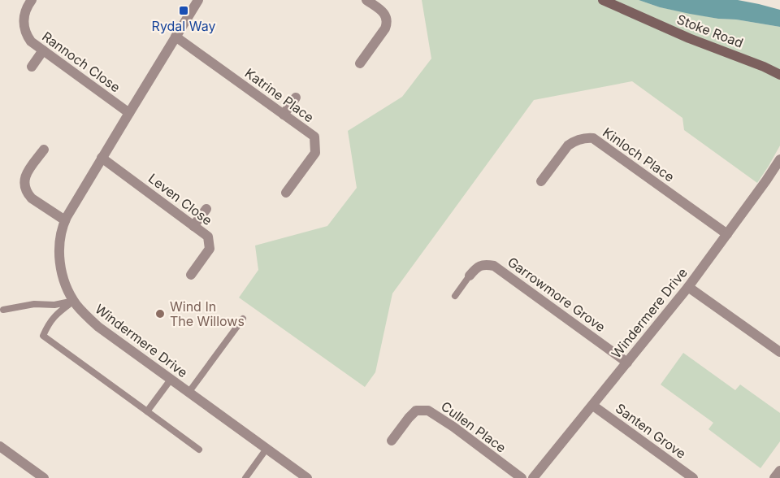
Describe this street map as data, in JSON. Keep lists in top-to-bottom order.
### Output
{
  "streets": {
    "street": [
      "Stoke Road",
      "Rannoch Close",
      "Katrine Place",
      "Kinloch Place",
      "Leven Close",
      "Garrowmore Grove",
      "Windermere Drive",
      "Cullen Place",
      "Santen Grove"
    ]
  },
  "crossings": [
    ["Rannoch Close", "Windermere Drive"],
    ["Katrine Place", "Windermere Drive"],
    ["Kinloch Place", "Windermere Drive"],
    ["Leven Close", "Windermere Drive"],
    ["Garrowmore Grove", "Windermere Drive"],
    ["Windermere Drive", "Santen Grove"]
  ],
  "places": {
    "transit": ["Rydal Way"],
    "other": ["Wind In The Willows"]
  }
}
